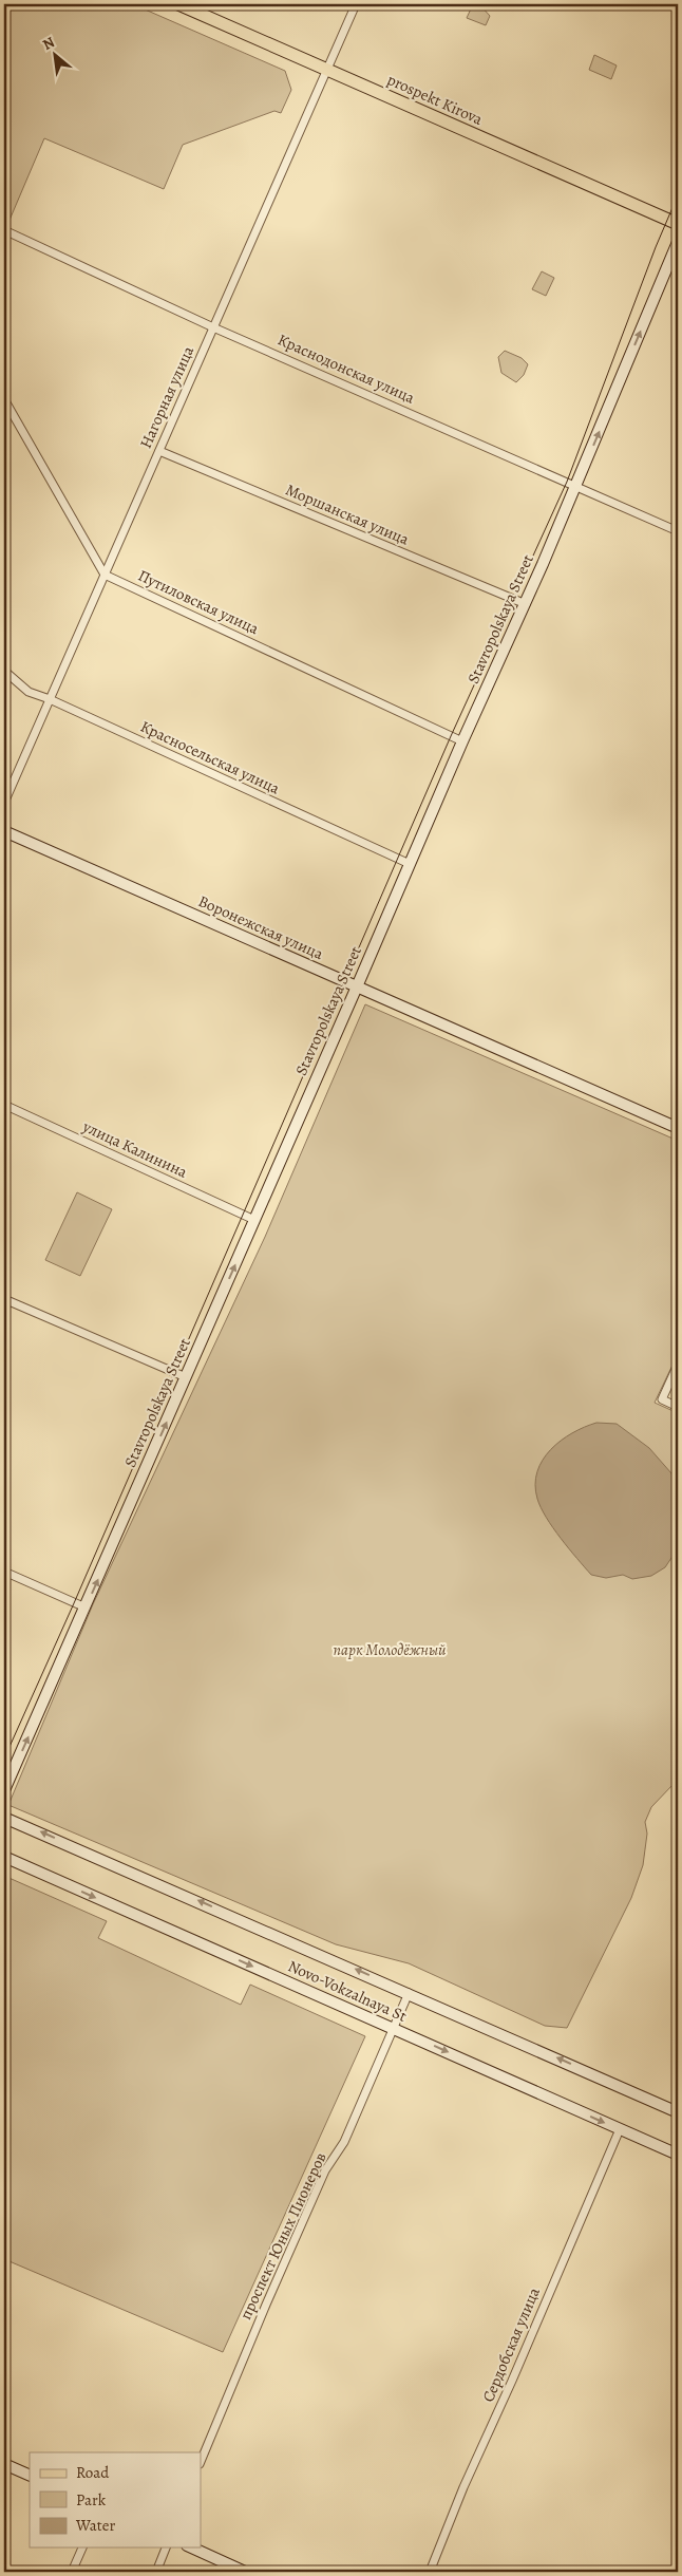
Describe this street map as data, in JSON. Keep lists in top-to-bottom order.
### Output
{
  "streets": {
    "main road": ["prospekt Kirova"],
    "street": [
      "Краснодонская улица",
      "Нагорная улица",
      "Моршанская улица",
      "Путиловская улица",
      "Stavropolskaya Street",
      "Красносельская улица",
      "Воронежская улица",
      "улица Калинина",
      "Novo-Vokzalnaya St",
      "проспект Юных Пионеров",
      "Сердобская улица"
    ]
  },
  "crossings": [
    ["prospekt Kirova", "Нагорная улица"],
    ["Краснодонская улица", "Нагорная улица"],
    ["Краснодонская улица", "Stavropolskaya Street"],
    ["Нагорная улица", "Моршанская улица"],
    ["Нагорная улица", "Путиловская улица"],
    ["Нагорная улица", "Красносельская улица"],
    ["Моршанская улица", "Stavropolskaya Street"],
    ["Путиловская улица", "Stavropolskaya Street"],
    ["Stavropolskaya Street", "Красносельская улица"],
    ["Stavropolskaya Street", "Воронежская улица"],
    ["Stavropolskaya Street", "улица Калинина"],
    ["Novo-Vokzalnaya St", "проспект Юных Пионеров"],
    ["Novo-Vokzalnaya St", "Сердобская улица"]
  ],
  "one_way": ["Stavropolskaya Street"],
  "parks": ["парк Молодёжный"],
  "legend": ["Road", "Park", "Water"],
  "north": "top left"
}
